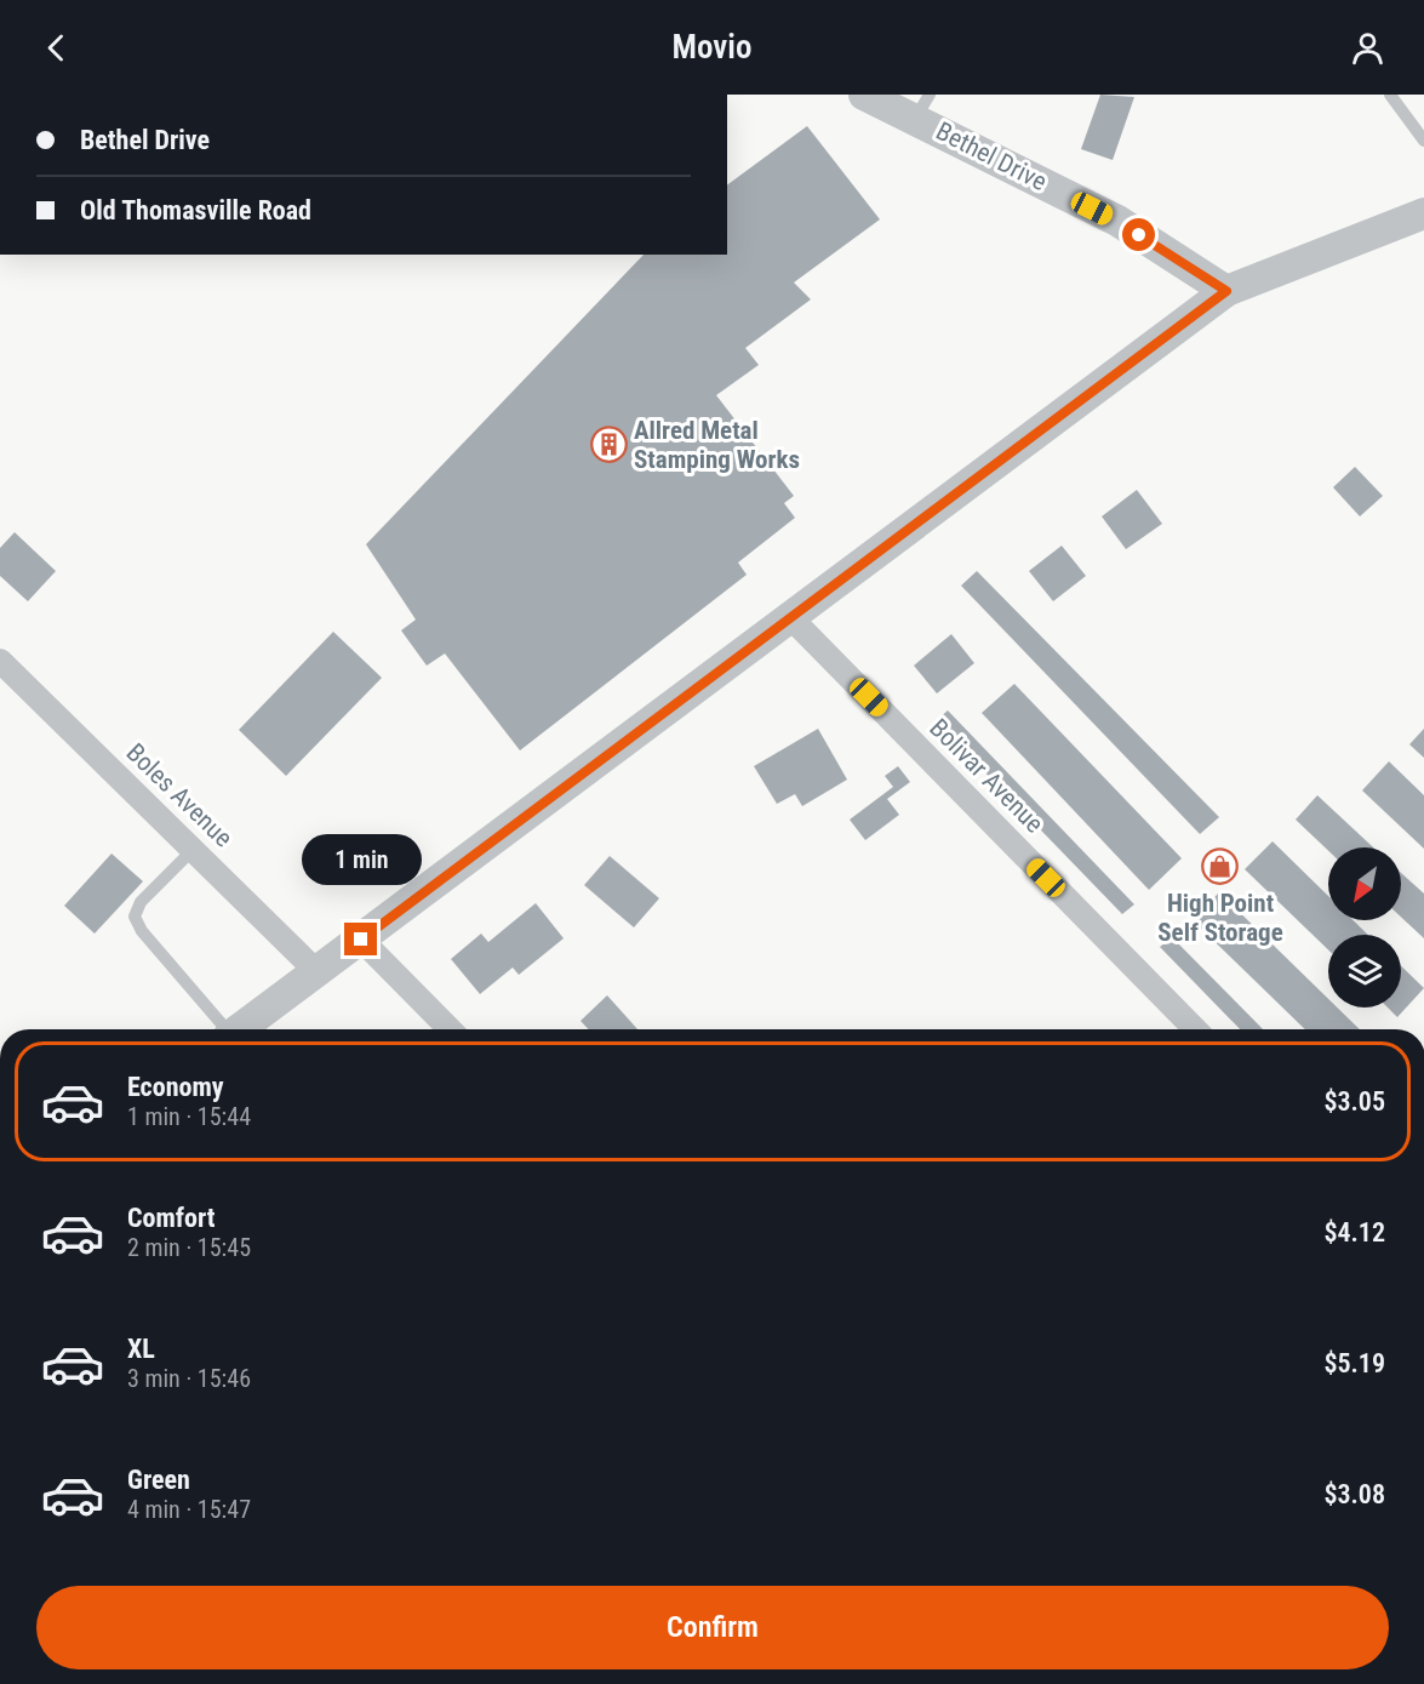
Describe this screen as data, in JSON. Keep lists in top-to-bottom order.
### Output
{
  "streets": {
    "street": ["Bethel Drive", "Bolivar Avenue", "Boles Avenue"]
  },
  "places": {
    "building": ["Allred Metal Stamping Works"],
    "shop": ["High Point Self Storage"]
  },
  "north": "bottom left",
  "page": {
    "header": "Movio",
    "banner": ["Bethel Drive", "Old Thomasville Road"],
    "bubble": "1 min",
    "list": [
      {
        "name": "Economy",
        "note": "1 min · 15:44",
        "value": "$3.05"
      },
      {
        "name": "Comfort",
        "note": "2 min · 15:45",
        "value": "$4.12"
      },
      {
        "name": "XL",
        "note": "3 min · 15:46",
        "value": "$5.19"
      },
      {
        "name": "Green",
        "note": "4 min · 15:47",
        "value": "$3.08"
      }
    ],
    "buttons": "Confirm"
  }
}
